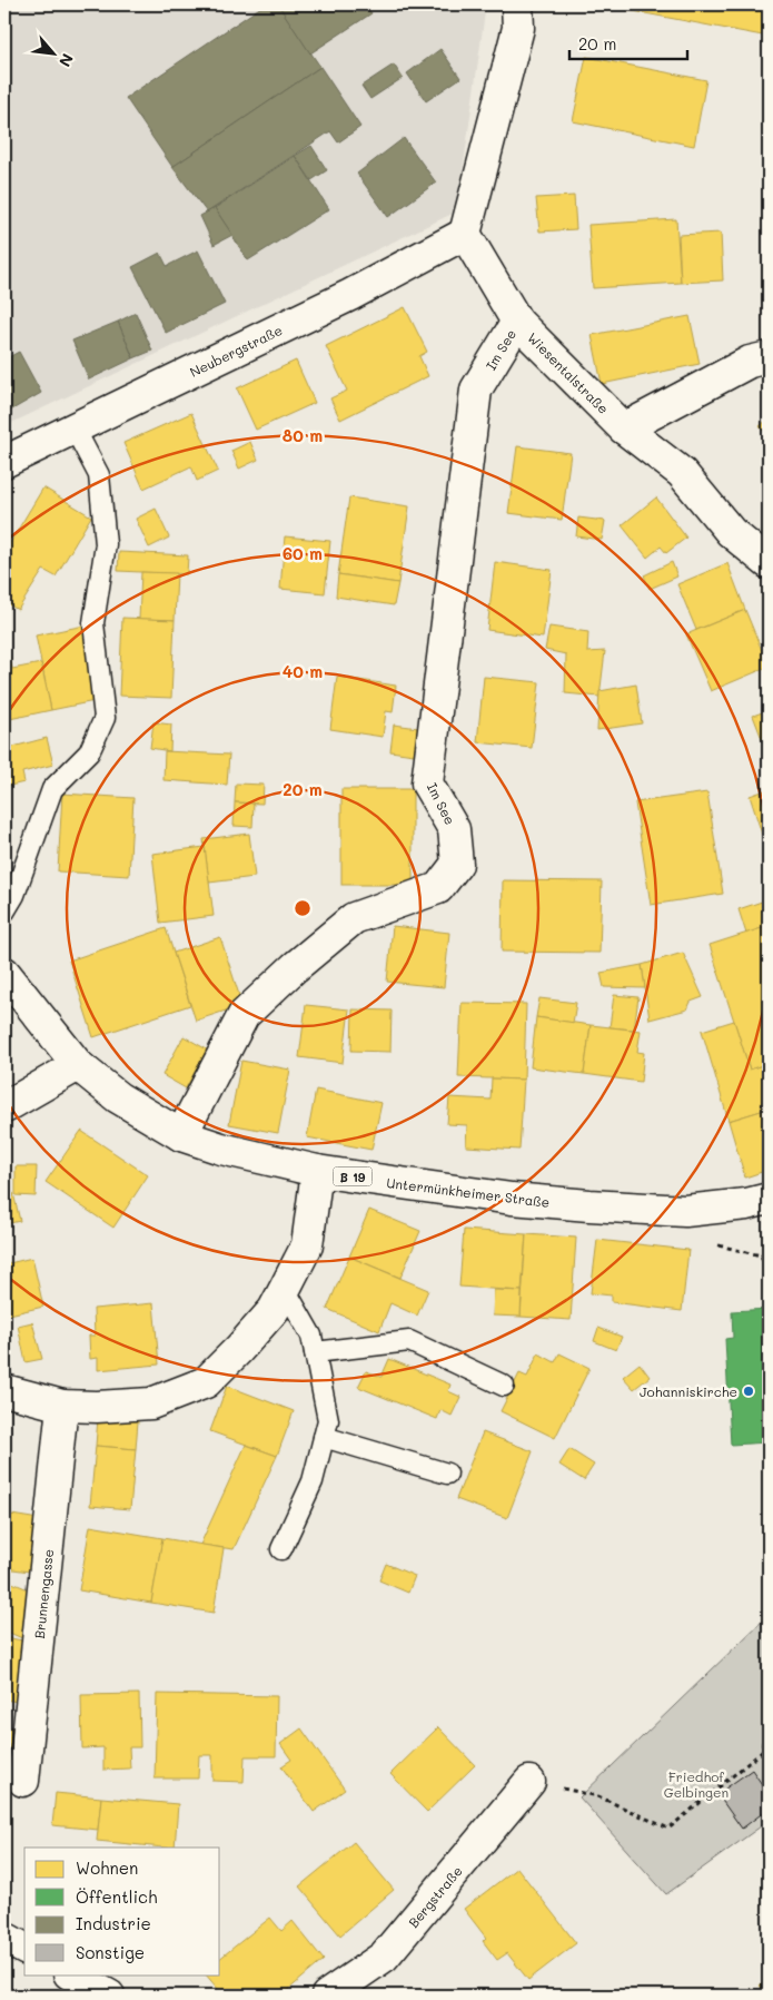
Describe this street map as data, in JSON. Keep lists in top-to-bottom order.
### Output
{
  "streets": {
    "street": [
      "Im See",
      "Neubergstraße",
      "Wiesentalstraße",
      "B 19",
      "Untermünkheimer Straße",
      "Brunnengasse",
      "Bergstraße"
    ]
  },
  "crossings": [
    ["Im See", "Wiesentalstraße"],
    ["Im See", "Untermünkheimer Straße"],
    ["Neubergstraße", "Wiesentalstraße"]
  ],
  "parks": ["Friedhof Gelbingen"],
  "places": ["Johanniskirche"],
  "legend": [
    "Wohnen",
    "Öffentlich",
    "Industrie",
    "Sonstige"
  ],
  "scale_bar": "20 m",
  "north": "bottom right",
  "rings": [
    "80 m",
    "60 m",
    "40 m",
    "20 m"
  ]
}
